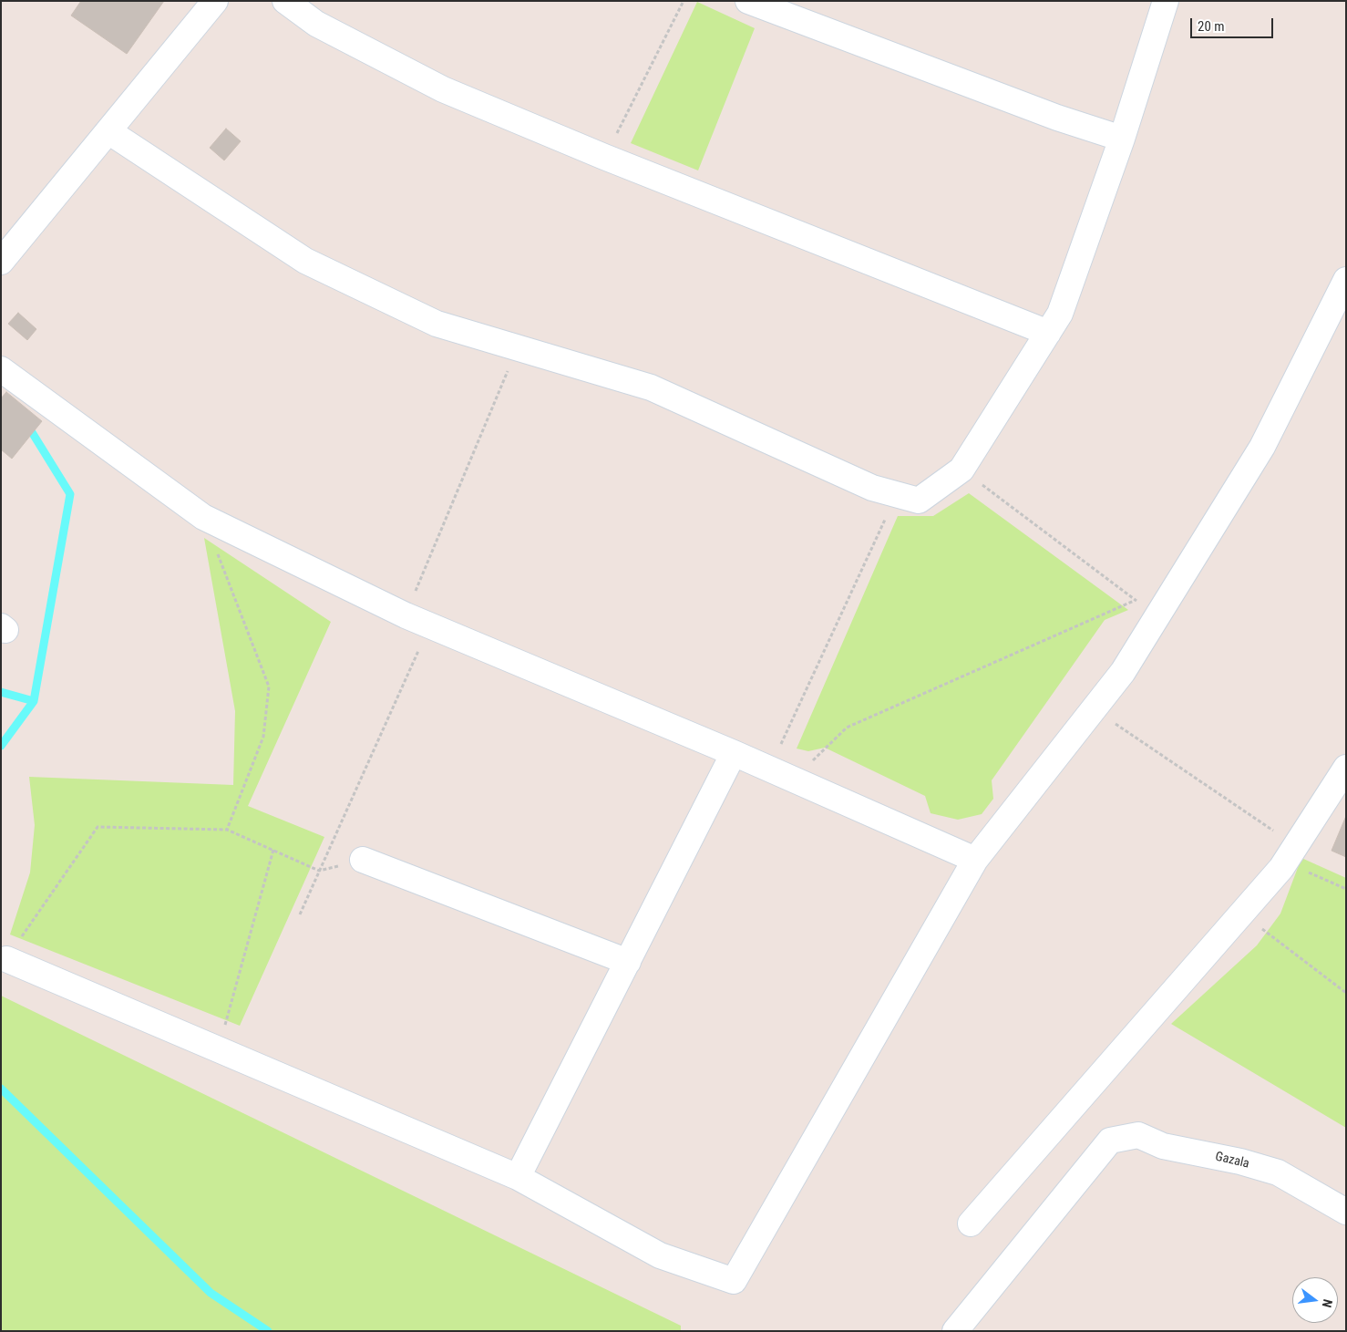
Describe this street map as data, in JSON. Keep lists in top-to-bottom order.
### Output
{
  "streets": {
    "street": ["Gazala"]
  },
  "scale_bar": "20 m",
  "north": "right"
}
